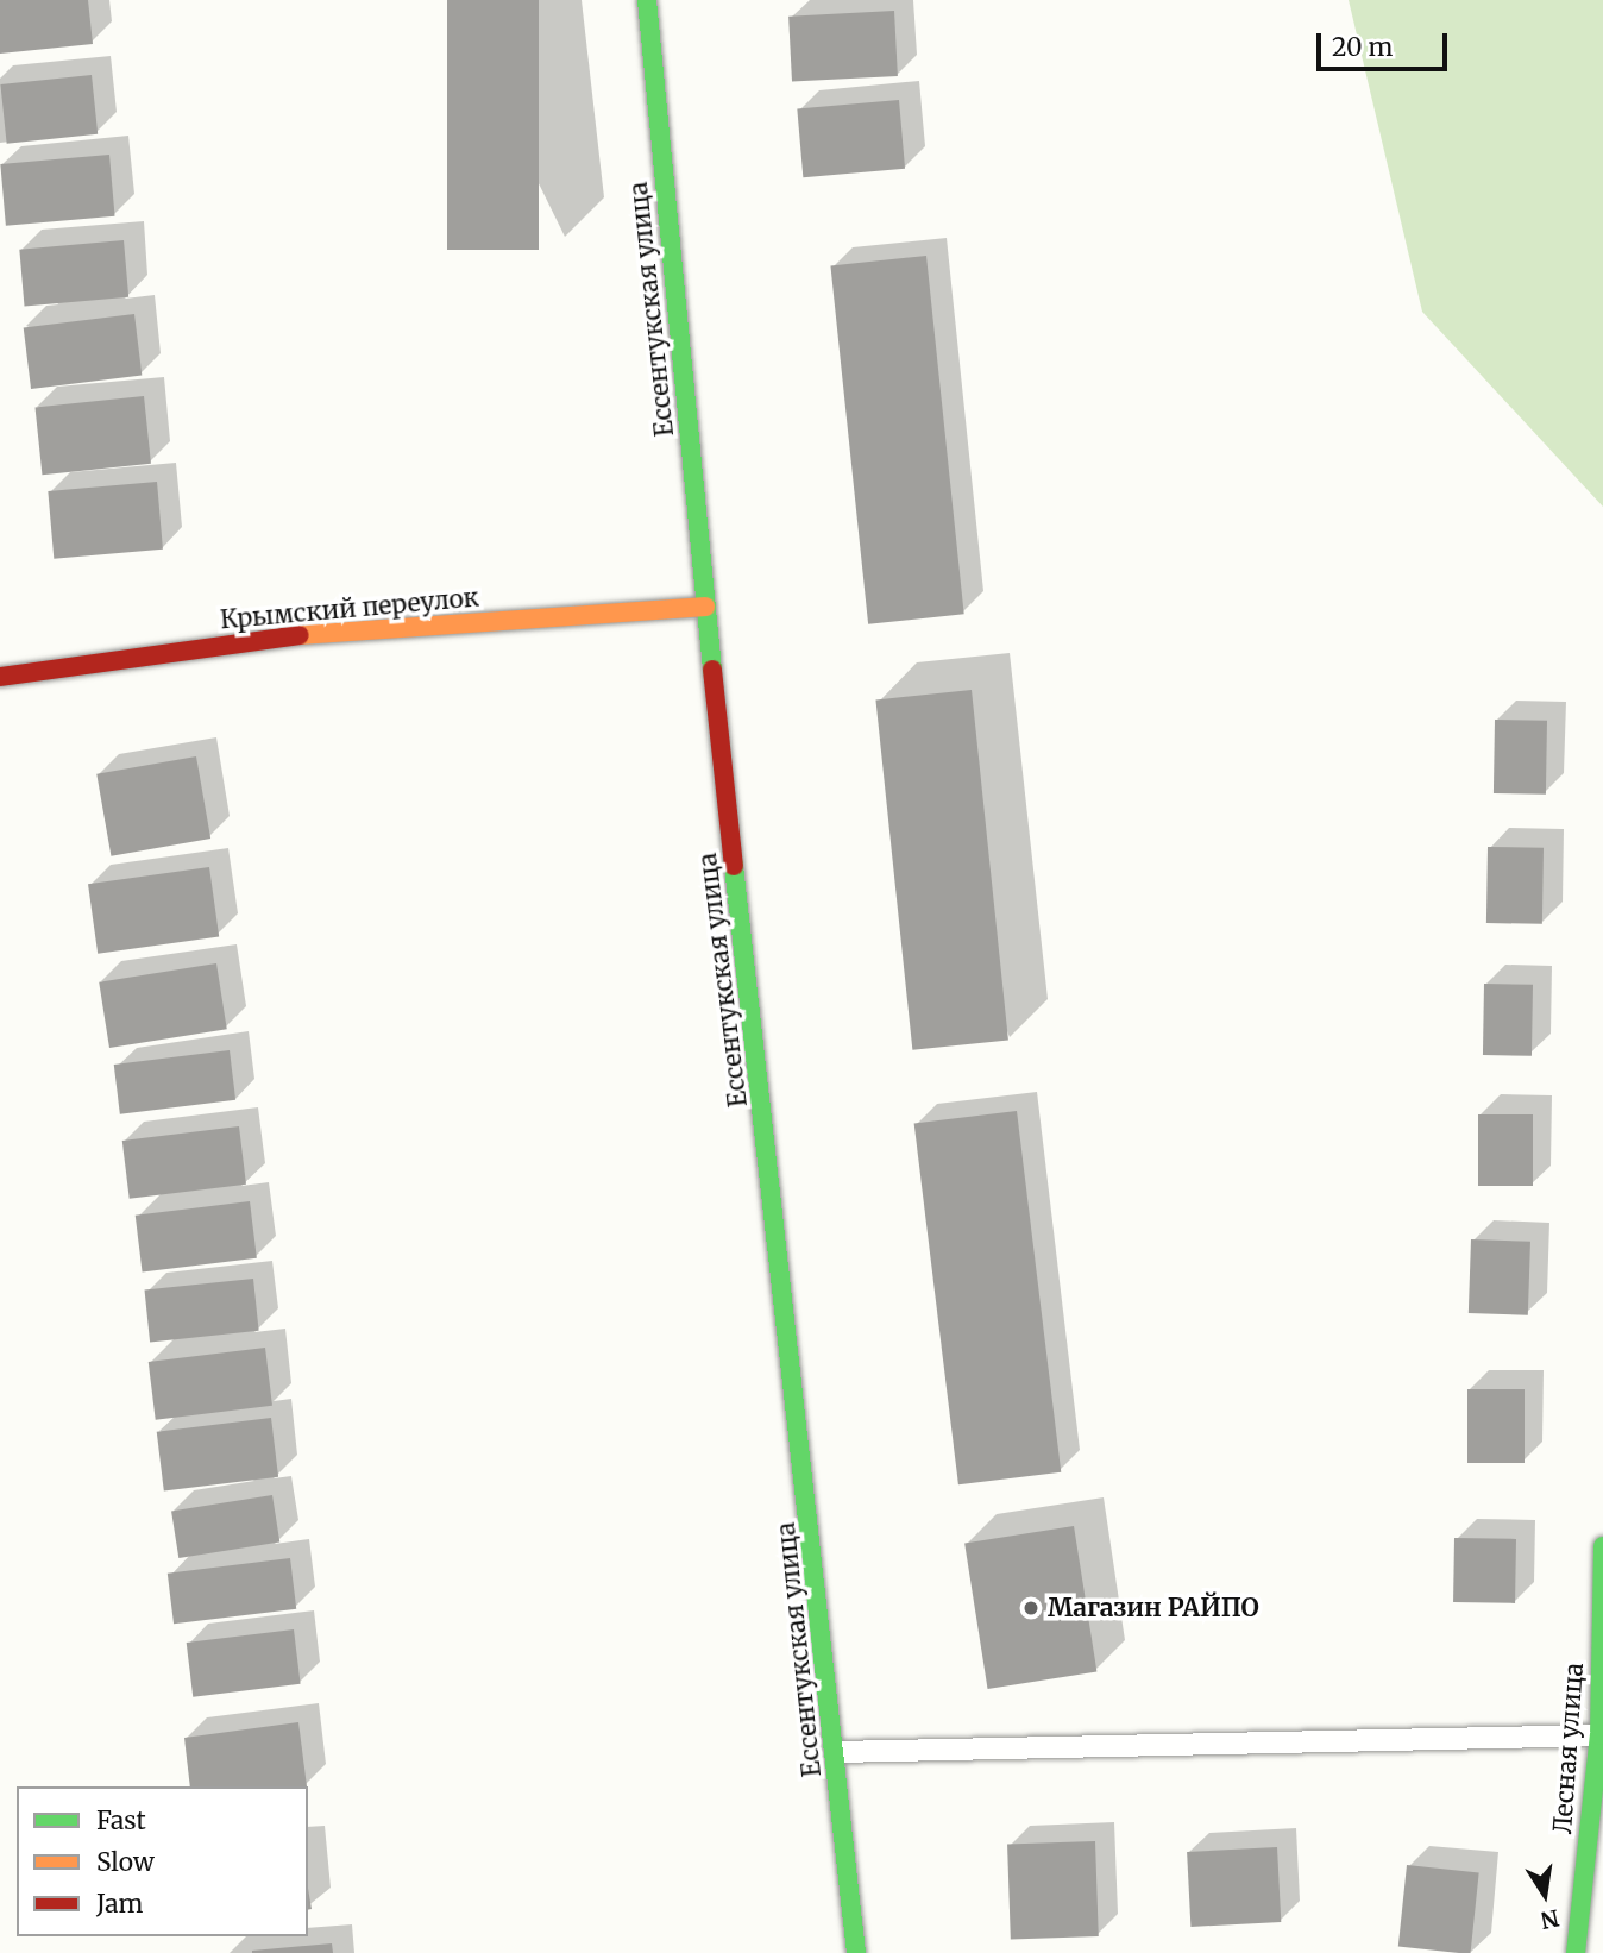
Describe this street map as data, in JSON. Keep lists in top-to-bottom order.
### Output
{
  "streets": {
    "street": ["Ессентукская улица", "Крымский переулок", "Лесная улица"]
  },
  "crossings": [
    ["Ессентукская улица", "Крымский переулок"]
  ],
  "places": ["Магазин РАЙПО"],
  "legend": ["Fast", "Slow", "Jam"],
  "scale_bar": "20 m",
  "north": "bottom"
}
